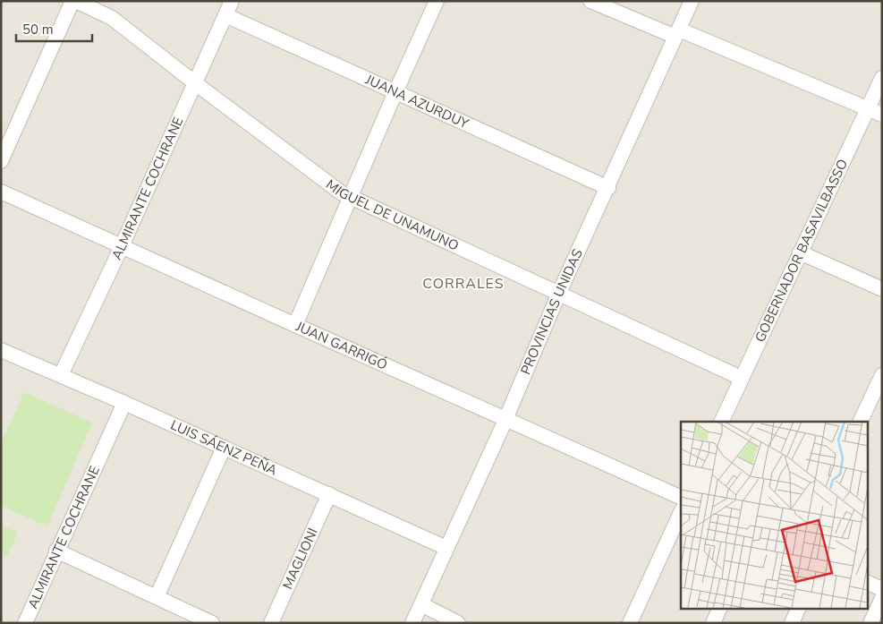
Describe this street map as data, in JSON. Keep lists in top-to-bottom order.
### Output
{
  "streets": {
    "street": [
      "JUANA AZURDUY",
      "ALMIRANTE COCHRANE",
      "MIGUEL DE UNAMUNO",
      "GOBERNADOR BASAVILBASSO",
      "PROVINCIAS UNIDAS",
      "JUAN GARRIGÓ",
      "LUIS SÁENZ PEÑA",
      "MAGLIONI"
    ]
  },
  "crossings": [
    ["JUANA AZURDUY", "ALMIRANTE COCHRANE"],
    ["JUANA AZURDUY", "PROVINCIAS UNIDAS"],
    ["ALMIRANTE COCHRANE", "MIGUEL DE UNAMUNO"],
    ["ALMIRANTE COCHRANE", "JUAN GARRIGÓ"],
    ["ALMIRANTE COCHRANE", "LUIS SÁENZ PEÑA"],
    ["MIGUEL DE UNAMUNO", "GOBERNADOR BASAVILBASSO"],
    ["MIGUEL DE UNAMUNO", "PROVINCIAS UNIDAS"],
    ["PROVINCIAS UNIDAS", "JUAN GARRIGÓ"],
    ["PROVINCIAS UNIDAS", "LUIS SÁENZ PEÑA"],
    ["LUIS SÁENZ PEÑA", "MAGLIONI"]
  ],
  "districts": ["CORRALES"],
  "scale_bar": "50 m"
}
